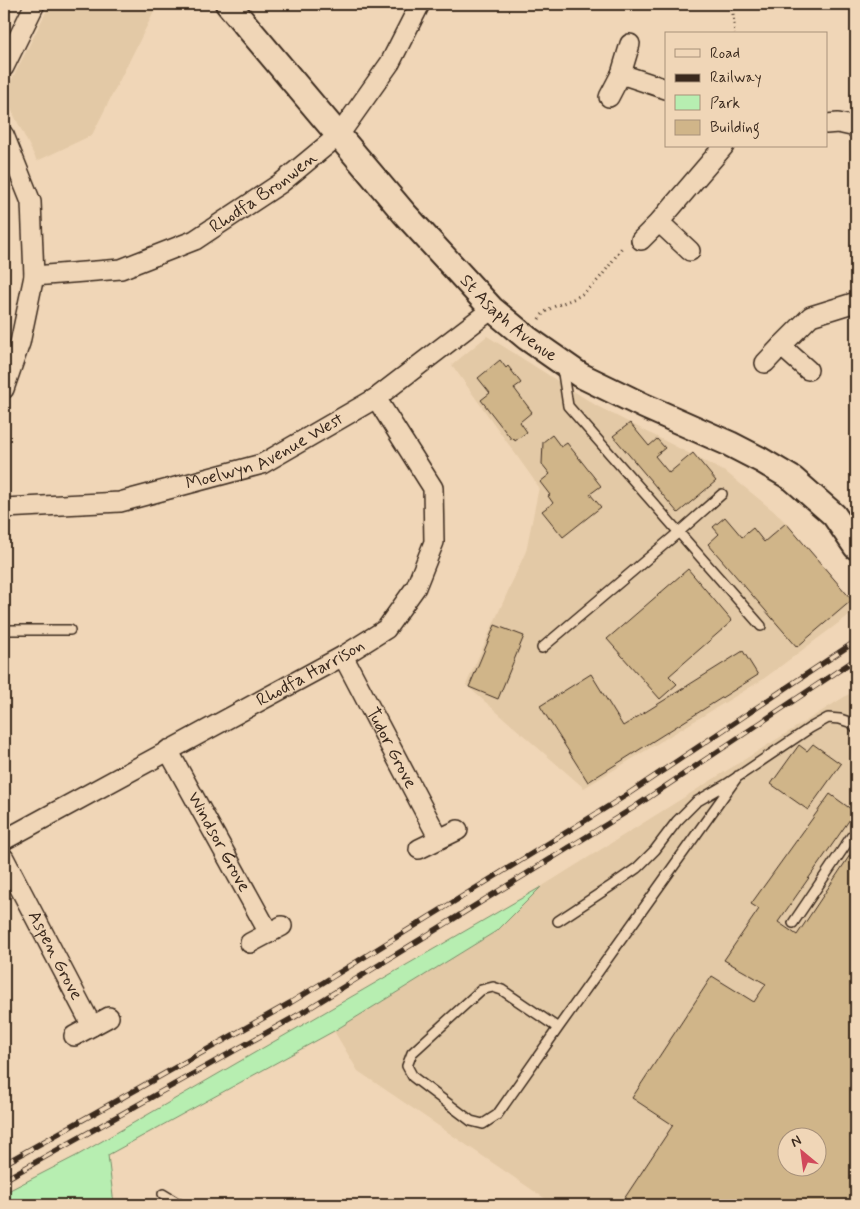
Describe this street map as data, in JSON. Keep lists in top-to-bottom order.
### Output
{
  "streets": {
    "street": [
      "Rhodfa Bronwen",
      "St Asaph Avenue",
      "Moelwyn Avenue West",
      "Rhodfa Harrison",
      "Tudor Grove",
      "Windsor Grove",
      "Aspen Grove"
    ]
  },
  "crossings": [
    ["Rhodfa Bronwen", "St Asaph Avenue"],
    ["St Asaph Avenue", "Moelwyn Avenue West"],
    ["Moelwyn Avenue West", "Rhodfa Harrison"],
    ["Rhodfa Harrison", "Tudor Grove"],
    ["Rhodfa Harrison", "Windsor Grove"]
  ],
  "legend": [
    "Road",
    "Railway",
    "Park",
    "Building"
  ],
  "north": "top left"
}
